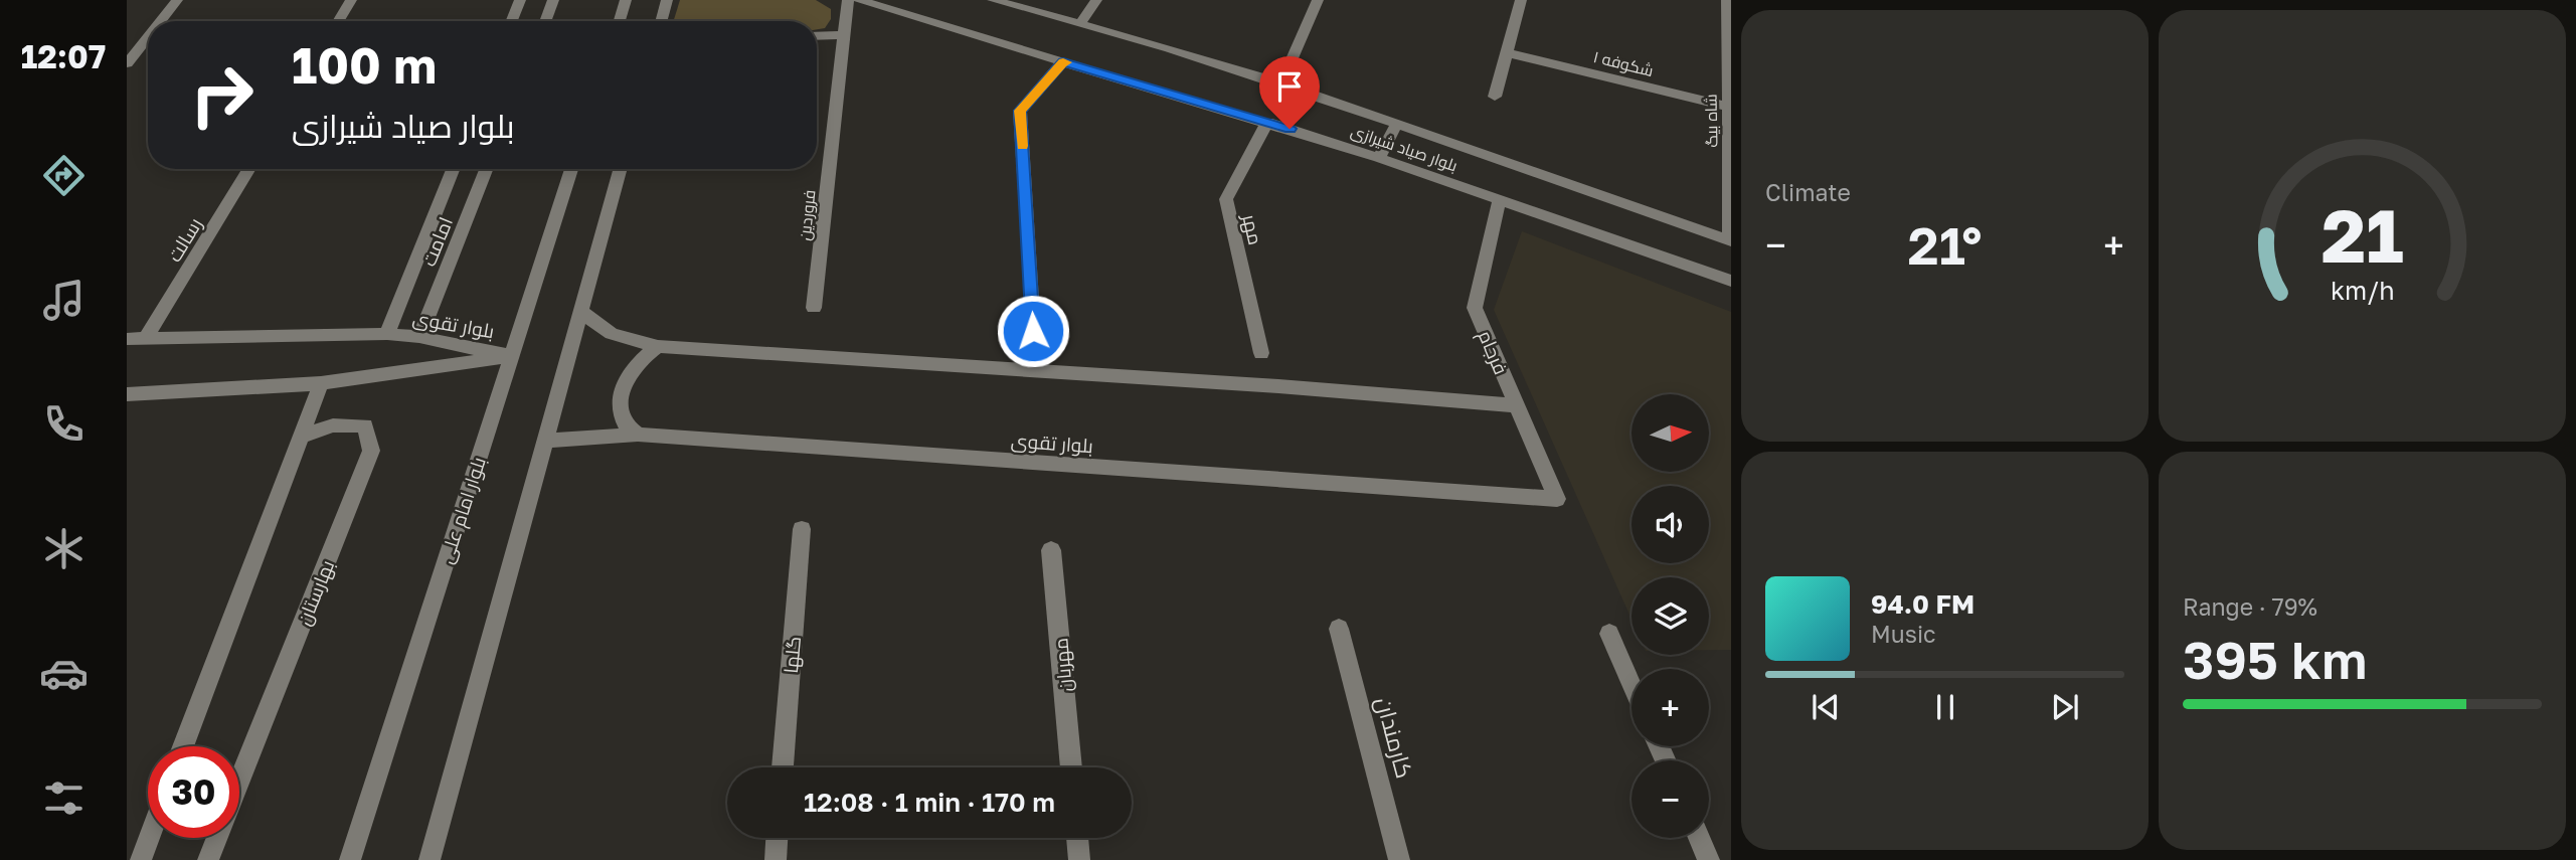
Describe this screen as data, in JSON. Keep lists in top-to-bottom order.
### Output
{
  "streets": {
    "street": [
      "شکوفه ۱",
      "شاه بیگ",
      "بلوار صیاد شیرازی",
      "فروردین",
      "مهر",
      "رسالت",
      "امامت",
      "بلوار تقوی",
      "فرجام",
      "بلوار امام علی",
      "بهارستان",
      "گلها",
      "مهربان",
      "کارمندان"
    ]
  },
  "crossings": [
    ["شکوفه ۱", "شاه بیگ"],
    ["شاه بیگ", "بلوار صیاد شیرازی"],
    ["بلوار صیاد شیرازی", "مهر"],
    ["بلوار صیاد شیرازی", "فرجام"],
    ["رسالت", "بلوار تقوی"],
    ["امامت", "بلوار تقوی"],
    ["بلوار تقوی", "فرجام"],
    ["بلوار تقوی", "بلوار امام علی"]
  ],
  "north": "right",
  "page": {
    "tabs": "12:07",
    "tile": [
      "Climate",
      ["Range · 79%", "395 km"]
    ],
    "turn": ["100 m", "بلوار صیاد شیرازی"],
    "heat": ["−", "21°", "+"],
    "map_buttons": ["+", "−"],
    "song": ["94.0 FM", "Music"],
    "limit": "30",
    "trip": "12:08 · 1 min · 170 m",
    "gauge": ["21", "km/h"]
  }
}
